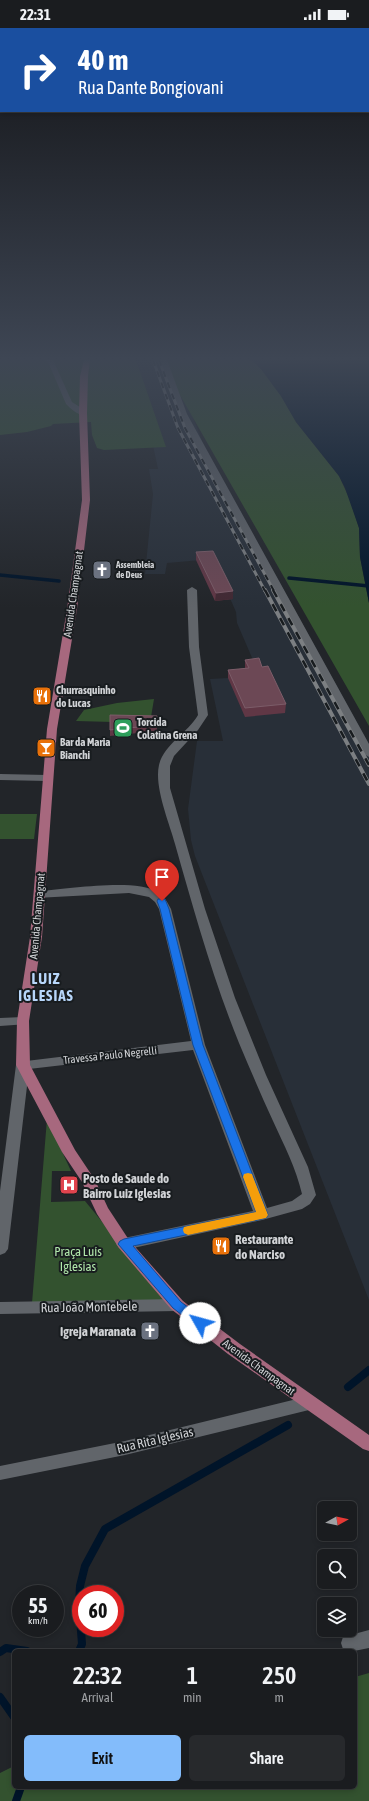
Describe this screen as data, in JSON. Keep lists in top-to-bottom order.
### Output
{
  "streets": {
    "main road": ["Avenida Champagnat"],
    "street": ["Travessa Paulo Negrelli", "Rua João Montebele", "Rua Rita Iglesias"]
  },
  "crossings": [
    ["Avenida Champagnat", "Travessa Paulo Negrelli"],
    ["Avenida Champagnat", "Rua João Montebele"],
    ["Avenida Champagnat", "Rua Rita Iglesias"]
  ],
  "districts": ["LUIZ IGLESIAS"],
  "parks": ["Praça Luís Iglesias"],
  "places": {
    "church": ["Assembleia de Deus", "Igreja Maranata"],
    "restaurant": ["Churrasquinho do Lucas", "Restaurante do Narciso"],
    "sports": ["Torcida Colatina Grena"],
    "bar": ["Bar da Maria Bianchi"],
    "hospital": ["Posto de Saude do Bairro Luiz Iglesias"]
  },
  "north": "right",
  "page": {
    "status": "22:31",
    "turn": ["40 m", "Rua Dante Bongiovani"],
    "speed": "55 km/h",
    "limit": "60",
    "eta": [
      "22:32",
      "Arrival",
      "1",
      "min",
      "250",
      "m"
    ],
    "buttons": ["Exit", "Share"]
  }
}
